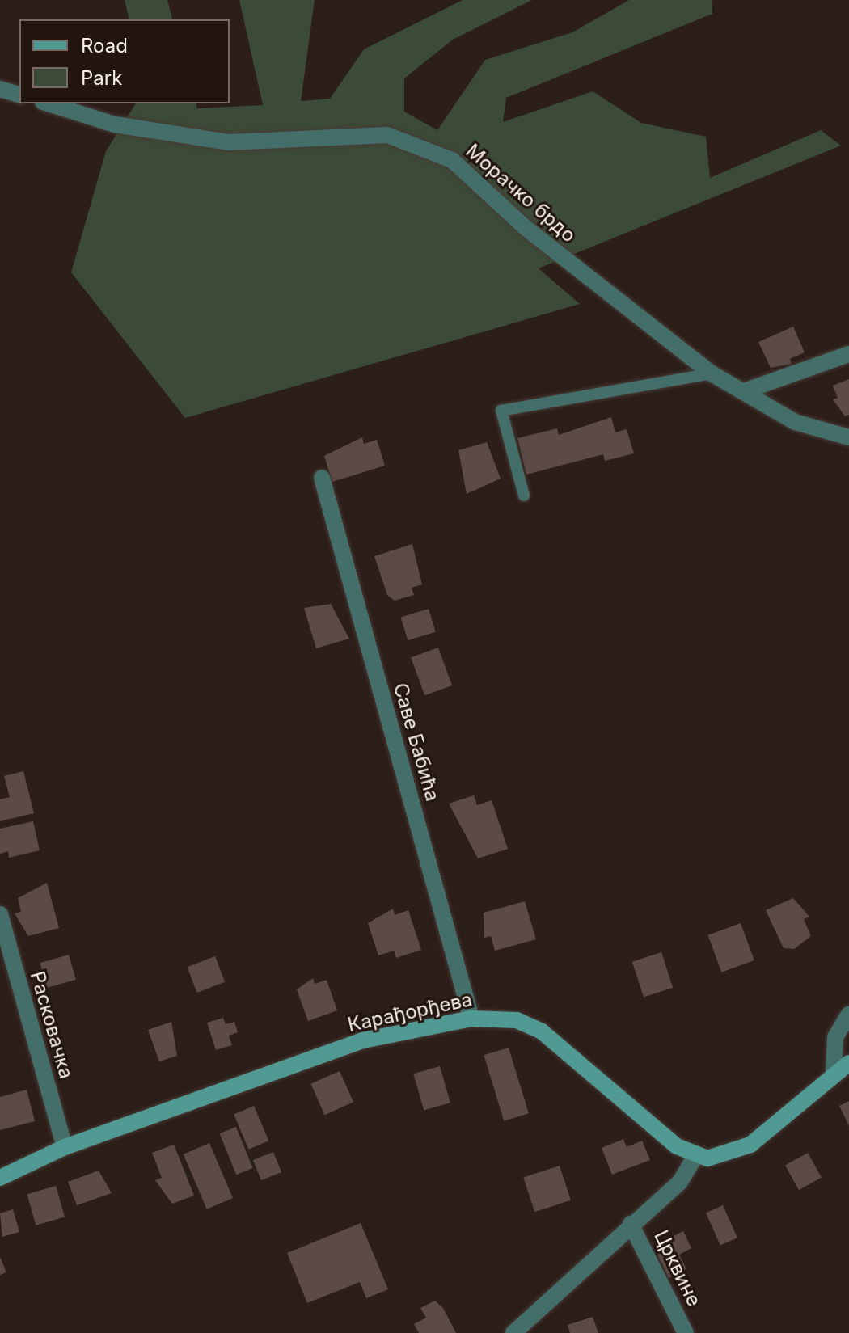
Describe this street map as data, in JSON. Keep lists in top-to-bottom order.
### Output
{
  "streets": {
    "street": [
      "Морачко брдо",
      "Саве Бабића",
      "Карађорђева",
      "Расковачка",
      "Црквине"
    ]
  },
  "crossings": [
    ["Саве Бабића", "Карађорђева"],
    ["Карађорђева", "Расковачка"]
  ],
  "legend": ["Road", "Park"]
}
